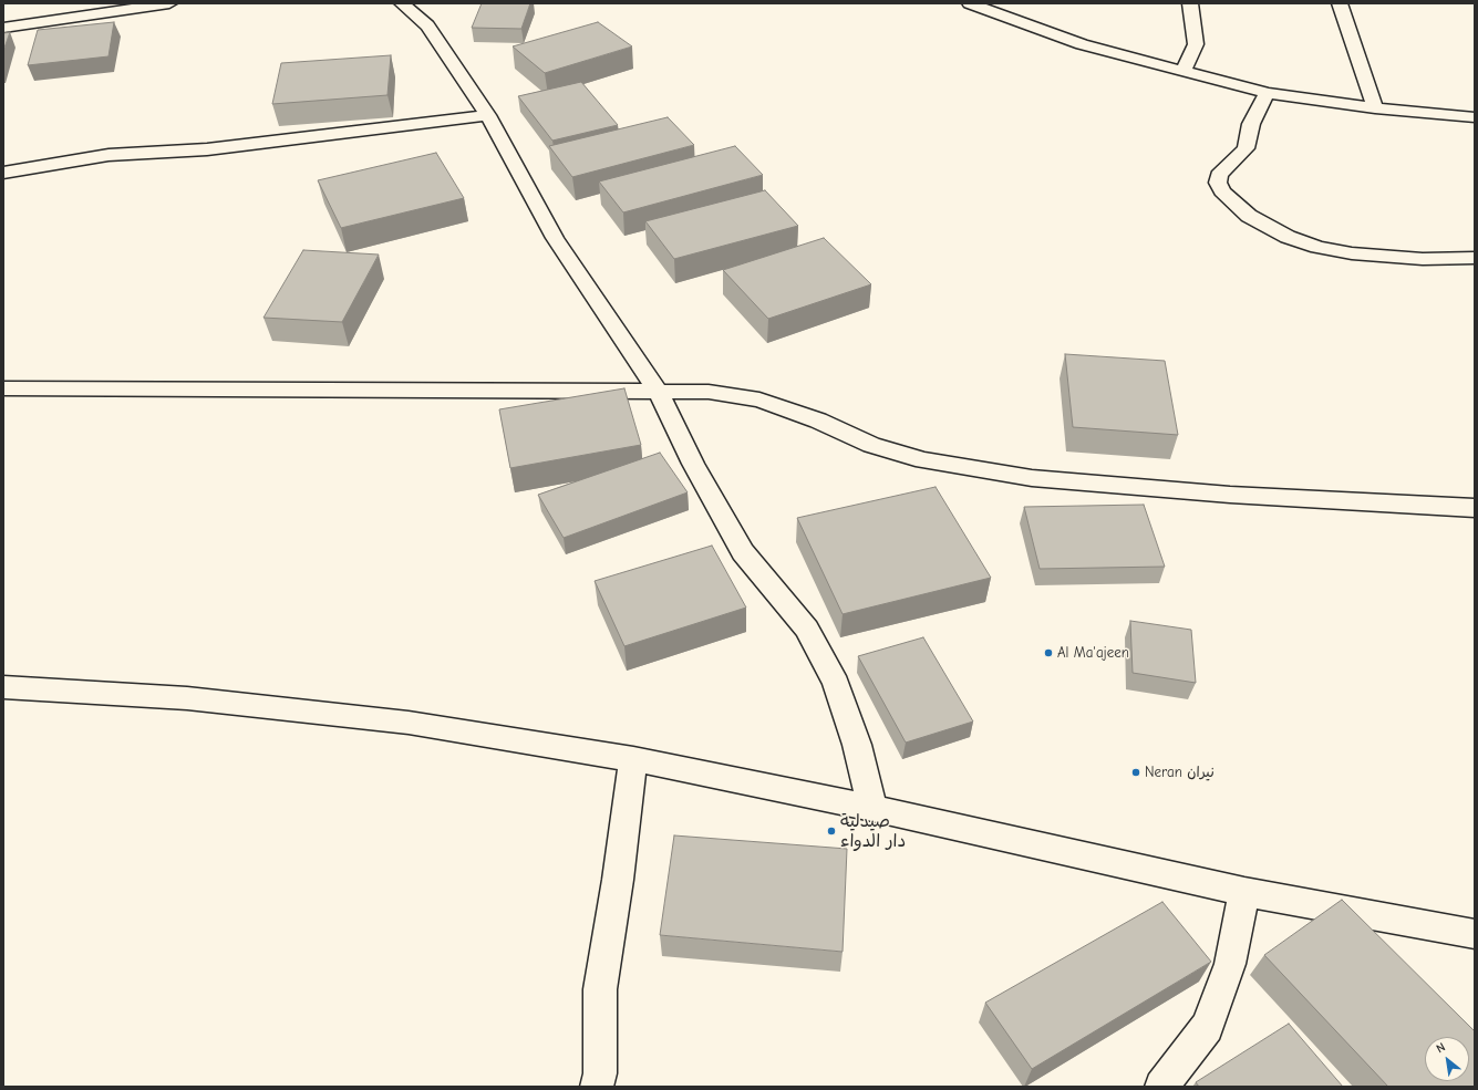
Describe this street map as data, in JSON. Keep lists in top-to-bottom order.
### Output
{
  "places": ["Al Ma'ajeen", "Neran نيران", "صيدلية دار الدواء"],
  "north": "top left"
}
